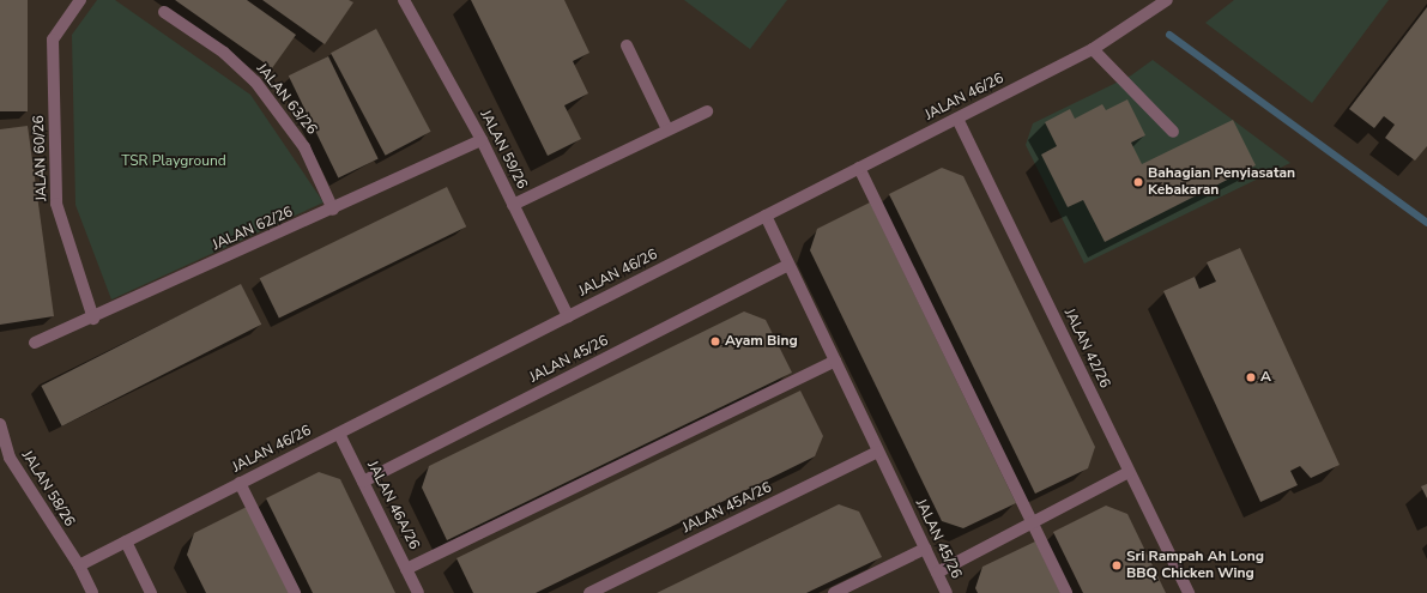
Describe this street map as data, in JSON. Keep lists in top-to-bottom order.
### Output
{
  "streets": {
    "street": [
      "JALAN 46/26",
      "JALAN 63/26",
      "JALAN 59/26",
      "JALAN 60/26",
      "JALAN 62/26",
      "JALAN 42/26",
      "JALAN 45/26",
      "JALAN 58/26",
      "JALAN 46A/26",
      "JALAN 45A/26"
    ]
  },
  "crossings": [
    ["JALAN 46/26", "JALAN 59/26"],
    ["JALAN 46/26", "JALAN 42/26"],
    ["JALAN 46/26", "JALAN 45/26"],
    ["JALAN 46/26", "JALAN 58/26"],
    ["JALAN 46/26", "JALAN 46A/26"],
    ["JALAN 63/26", "JALAN 62/26"],
    ["JALAN 59/26", "JALAN 62/26"],
    ["JALAN 60/26", "JALAN 62/26"],
    ["JALAN 45/26", "JALAN 46A/26"],
    ["JALAN 45/26", "JALAN 45A/26"]
  ],
  "parks": ["TSR Playground"],
  "places": [
    "Bahagian Penyiasatan Kebakaran",
    "Ayam Bing",
    "A",
    "Sri Rampah Ah Long BBQ Chicken Wing"
  ]
}
